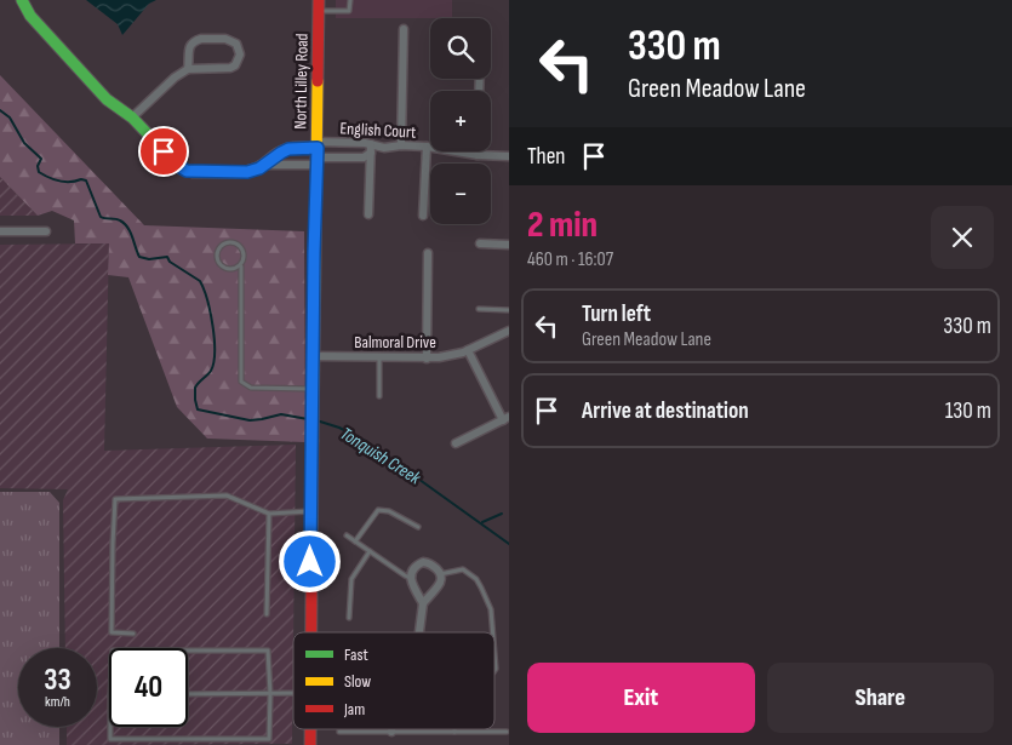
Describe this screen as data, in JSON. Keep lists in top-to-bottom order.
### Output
{
  "streets": {
    "street": ["North Lilley Road", "English Court", "Balmoral Drive"]
  },
  "crossings": [
    ["North Lilley Road", "English Court"],
    ["North Lilley Road", "Balmoral Drive"]
  ],
  "water": ["Tonquish Creek"],
  "legend": ["Fast", "Slow", "Jam"],
  "page": {
    "turn": ["330 m", "Green Meadow Lane"],
    "map_buttons": ["+", "−"],
    "then": "Then",
    "heading": ["2 min", "460 m · 16:07"],
    "list": [
      {
        "name": "Turn left",
        "note": "Green Meadow Lane",
        "value": "330 m"
      },
      {
        "name": "Arrive at destination",
        "value": "130 m"
      }
    ],
    "speed": "33 km/h",
    "limit": "40",
    "buttons": ["Exit", "Share"]
  }
}
